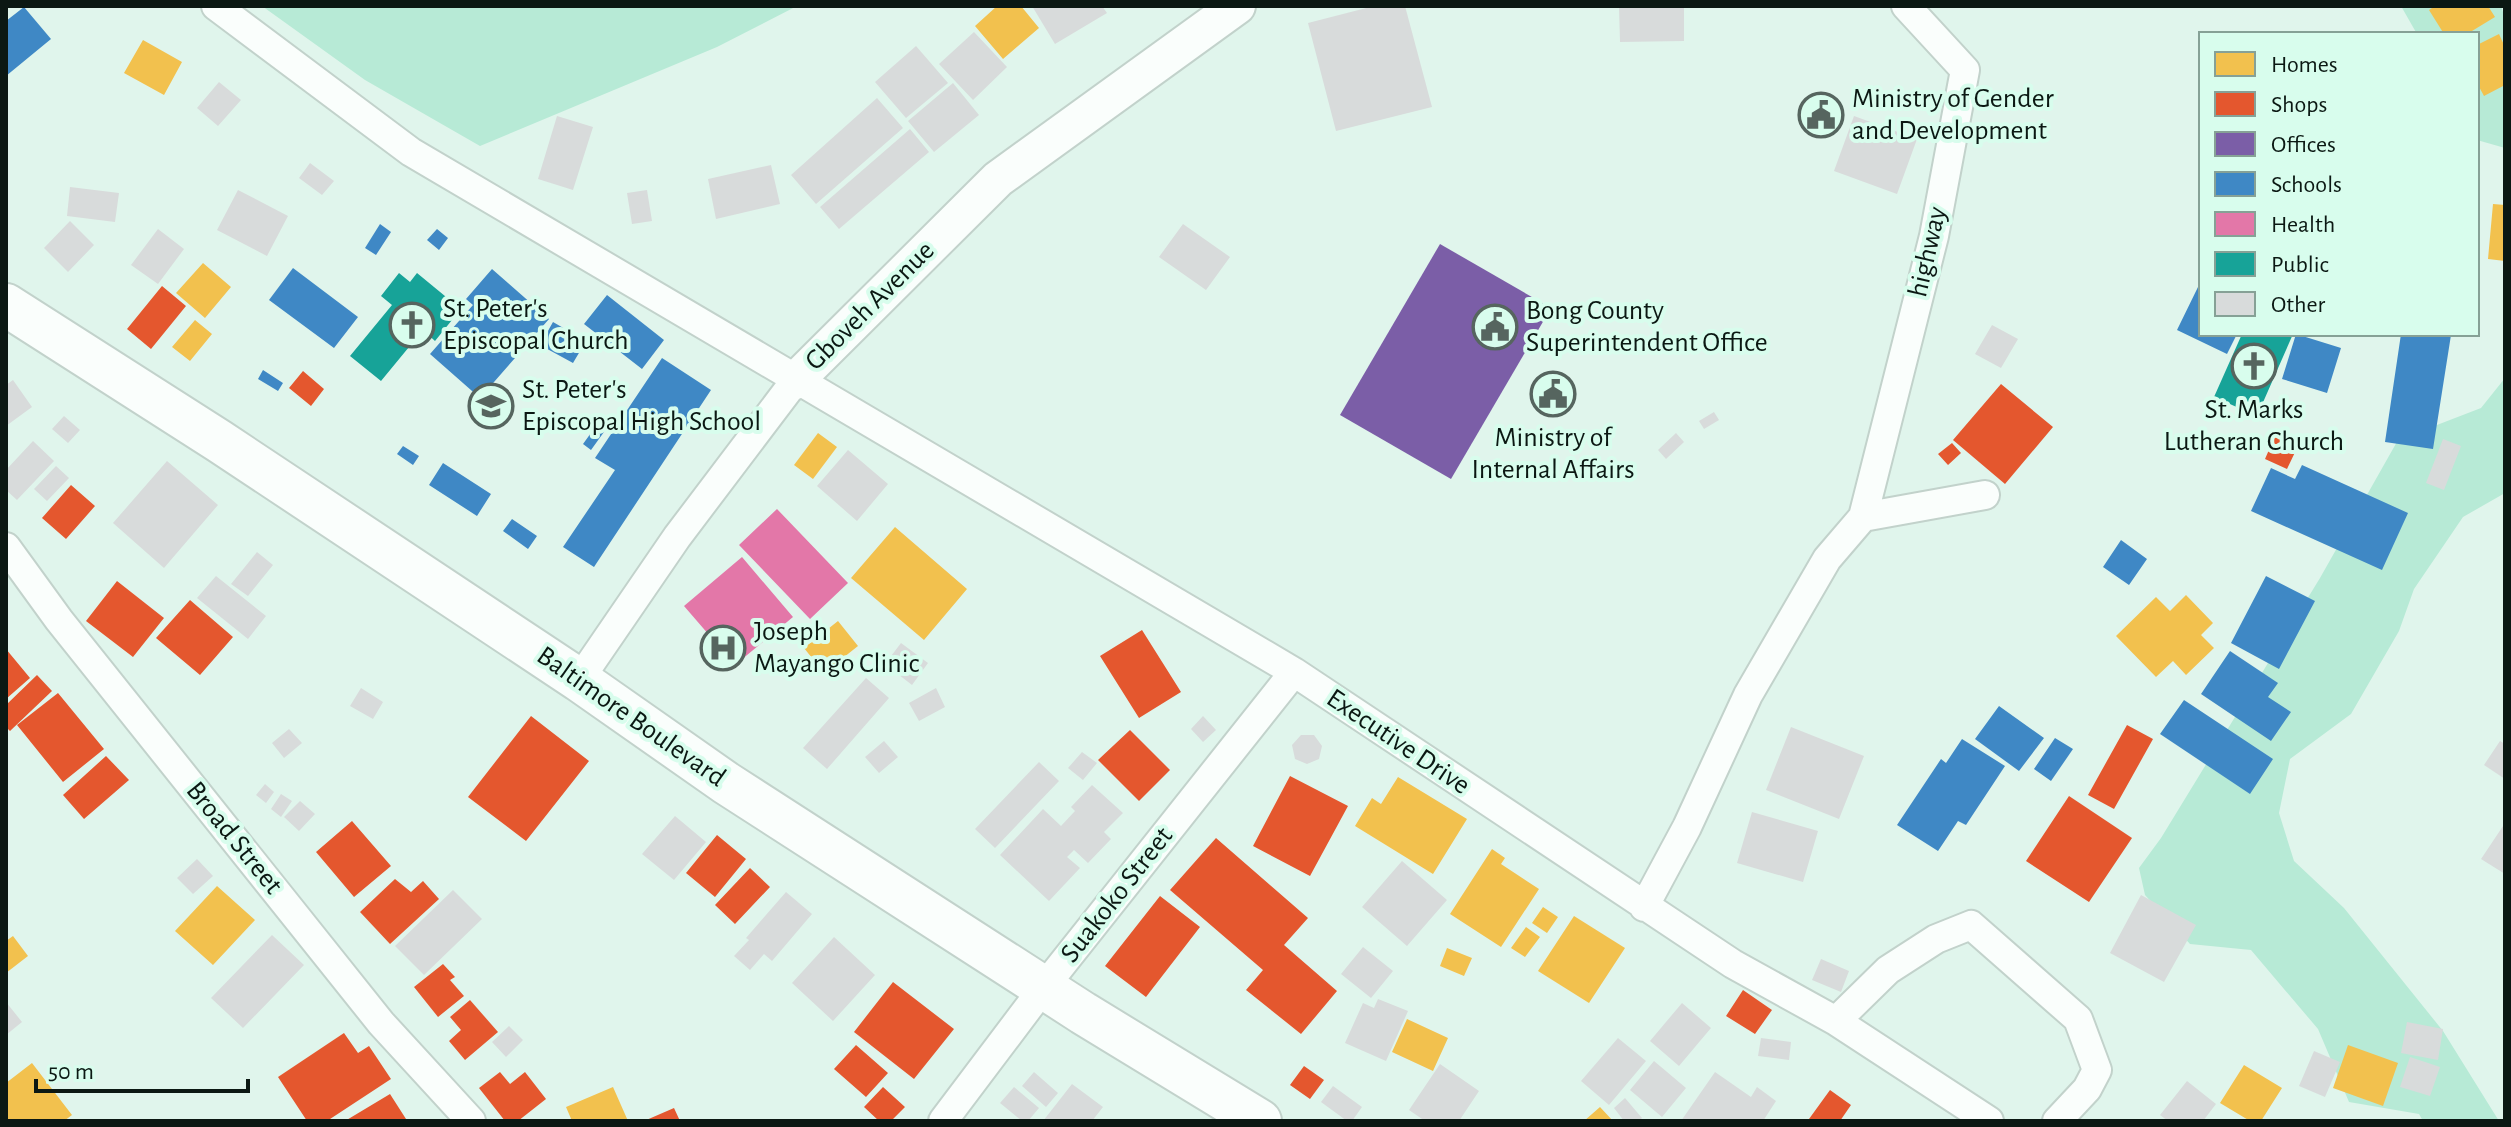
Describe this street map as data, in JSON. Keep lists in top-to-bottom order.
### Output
{
  "streets": {
    "highway": ["Baltimore Boulevard"],
    "main road": ["Gboveh Avenue"],
    "street": [
      "highway",
      "Executive Drive",
      "Broad Street",
      "Suakoko Street"
    ]
  },
  "crossings": [
    ["highway", "Executive Drive"],
    ["Gboveh Avenue", "Baltimore Boulevard"],
    ["Gboveh Avenue", "Executive Drive"],
    ["Baltimore Boulevard", "Suakoko Street"],
    ["Executive Drive", "Suakoko Street"]
  ],
  "places": {
    "public building": ["Ministry of Gender and Development", "Bong County Superintendent Office", "Ministry of Internal Affairs"],
    "church": ["St. Peter's Episcopal Church", "St. Marks Lutheran Church"],
    "school or university": ["St. Peter's Episcopal High School"],
    "hospital": ["Joseph Mayango Clinic"]
  },
  "legend": [
    "Homes",
    "Shops",
    "Offices",
    "Schools",
    "Health",
    "Public",
    "Other"
  ],
  "scale_bar": "50 m"
}
